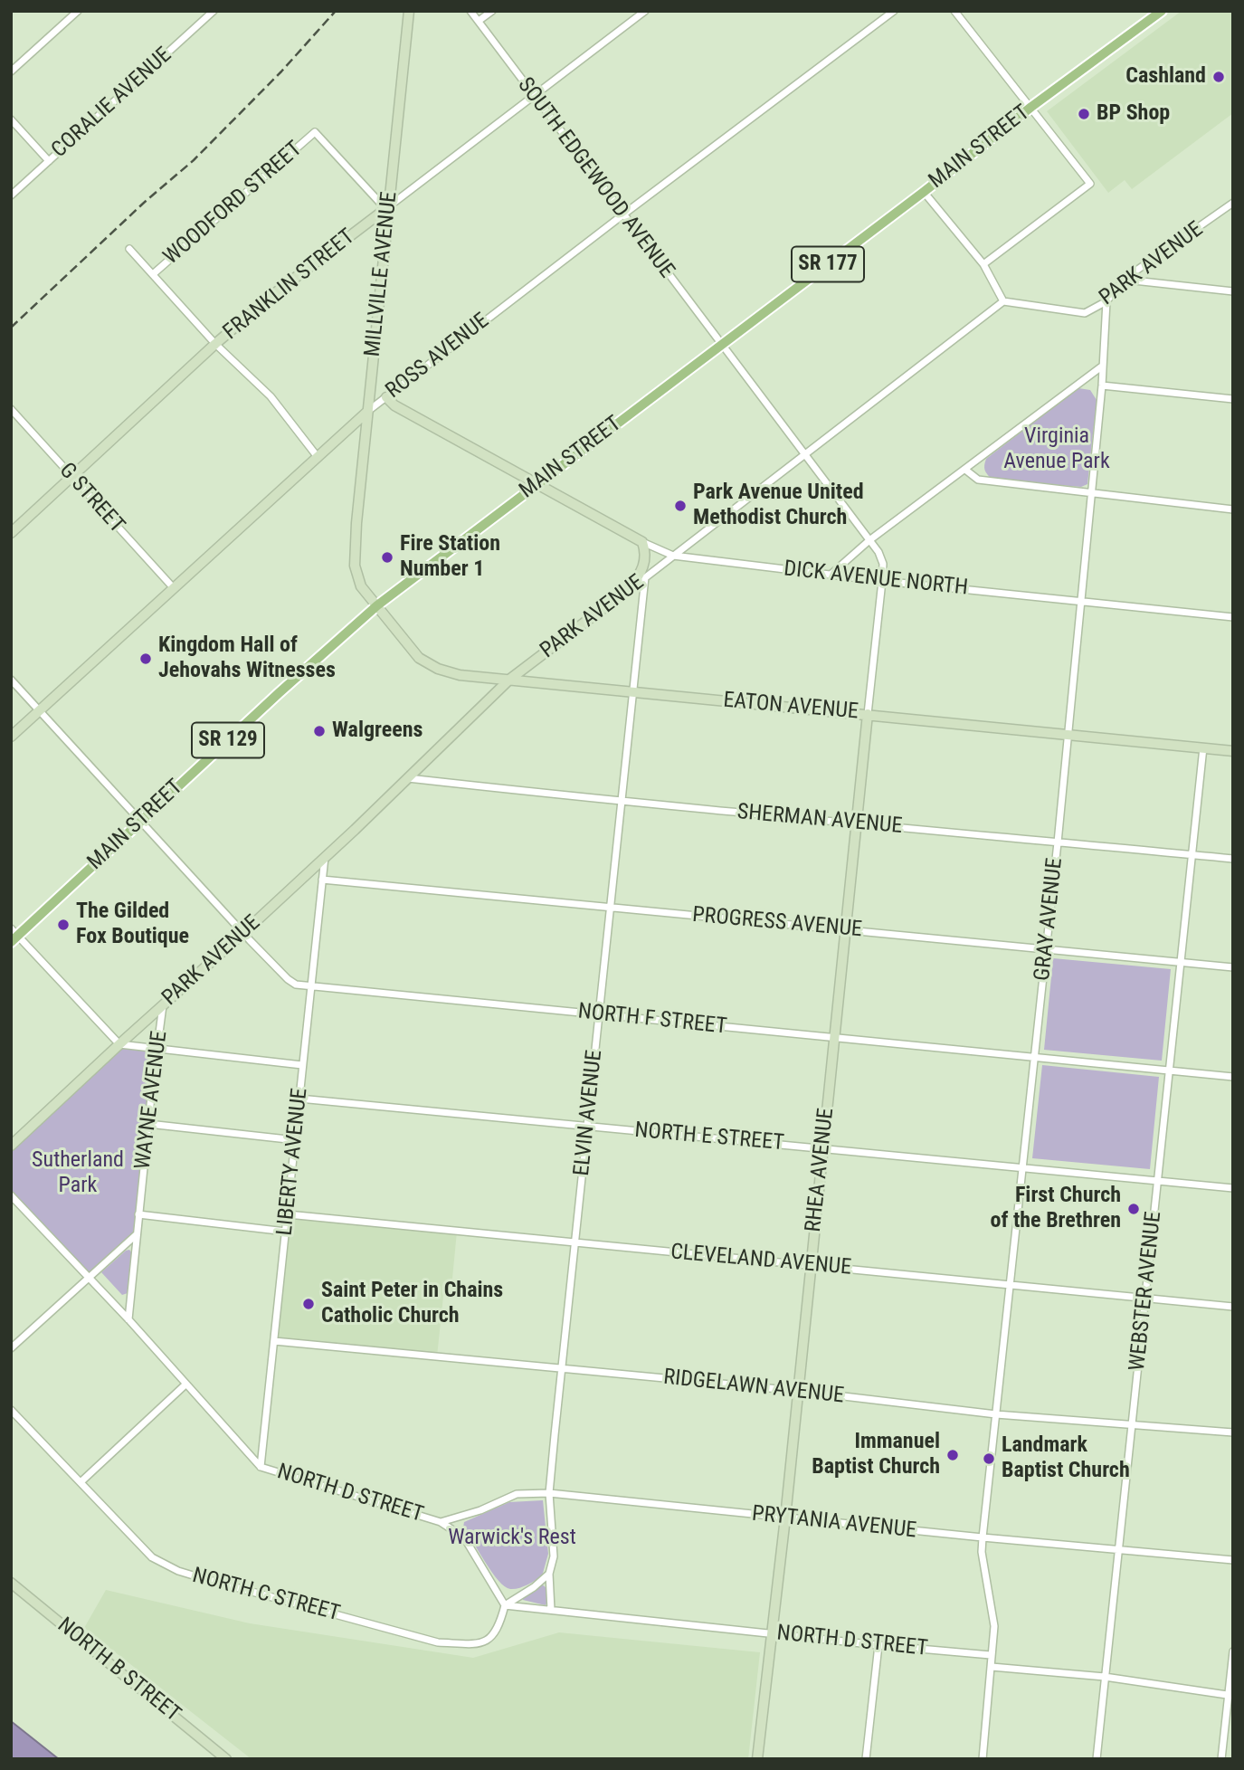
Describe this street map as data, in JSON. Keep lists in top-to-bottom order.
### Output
{
  "streets": {
    "main road": [
      "MAIN STREET",
      "SR 177",
      "PARK AVENUE",
      "MILLVILLE AVENUE",
      "FRANKLIN STREET",
      "ROSS AVENUE",
      "DICK AVENUE NORTH",
      "EATON AVENUE",
      "SR 129",
      "RHEA AVENUE",
      "NORTH B STREET"
    ],
    "street": [
      "CORALIE AVENUE",
      "SOUTH EDGEWOOD AVENUE",
      "WOODFORD STREET",
      "G STREET",
      "SHERMAN AVENUE",
      "GRAY AVENUE",
      "PROGRESS AVENUE",
      "NORTH F STREET",
      "WAYNE AVENUE",
      "ELVIN AVENUE",
      "NORTH E STREET",
      "LIBERTY AVENUE",
      "CLEVELAND AVENUE",
      "WEBSTER AVENUE",
      "RIDGELAWN AVENUE",
      "NORTH D STREET",
      "PRYTANIA AVENUE",
      "NORTH C STREET"
    ]
  },
  "crossings": [
    ["MAIN STREET", "SOUTH EDGEWOOD AVENUE"],
    ["MAIN STREET", "MILLVILLE AVENUE"],
    ["MAIN STREET", "DICK AVENUE NORTH"],
    ["MAIN STREET", "EATON AVENUE"],
    ["MAIN STREET", "NORTH F STREET"],
    ["SOUTH EDGEWOOD AVENUE", "PARK AVENUE"],
    ["SOUTH EDGEWOOD AVENUE", "FRANKLIN STREET"],
    ["SOUTH EDGEWOOD AVENUE", "ROSS AVENUE"],
    ["SOUTH EDGEWOOD AVENUE", "RHEA AVENUE"],
    ["WOODFORD STREET", "MILLVILLE AVENUE"],
    ["WOODFORD STREET", "FRANKLIN STREET"],
    ["PARK AVENUE", "DICK AVENUE NORTH"],
    ["PARK AVENUE", "EATON AVENUE"],
    ["PARK AVENUE", "SHERMAN AVENUE"],
    ["PARK AVENUE", "GRAY AVENUE"],
    ["PARK AVENUE", "NORTH F STREET"],
    ["PARK AVENUE", "WAYNE AVENUE"],
    ["PARK AVENUE", "ELVIN AVENUE"],
    ["PARK AVENUE", "LIBERTY AVENUE"],
    ["PARK AVENUE", "RHEA AVENUE"],
    ["MILLVILLE AVENUE", "FRANKLIN STREET"],
    ["MILLVILLE AVENUE", "ROSS AVENUE"],
    ["MILLVILLE AVENUE", "EATON AVENUE"],
    ["FRANKLIN STREET", "G STREET"],
    ["ROSS AVENUE", "G STREET"],
    ["ROSS AVENUE", "DICK AVENUE NORTH"],
    ["ROSS AVENUE", "NORTH F STREET"],
    ["DICK AVENUE NORTH", "GRAY AVENUE"],
    ["DICK AVENUE NORTH", "RHEA AVENUE"],
    ["EATON AVENUE", "GRAY AVENUE"],
    ["EATON AVENUE", "ELVIN AVENUE"],
    ["EATON AVENUE", "RHEA AVENUE"],
    ["EATON AVENUE", "WEBSTER AVENUE"],
    ["SHERMAN AVENUE", "GRAY AVENUE"],
    ["SHERMAN AVENUE", "ELVIN AVENUE"],
    ["SHERMAN AVENUE", "RHEA AVENUE"],
    ["SHERMAN AVENUE", "WEBSTER AVENUE"],
    ["GRAY AVENUE", "PROGRESS AVENUE"],
    ["GRAY AVENUE", "NORTH F STREET"],
    ["GRAY AVENUE", "NORTH E STREET"],
    ["GRAY AVENUE", "CLEVELAND AVENUE"],
    ["GRAY AVENUE", "RIDGELAWN AVENUE"],
    ["GRAY AVENUE", "NORTH D STREET"],
    ["GRAY AVENUE", "PRYTANIA AVENUE"],
    ["PROGRESS AVENUE", "ELVIN AVENUE"],
    ["PROGRESS AVENUE", "LIBERTY AVENUE"],
    ["PROGRESS AVENUE", "RHEA AVENUE"],
    ["PROGRESS AVENUE", "WEBSTER AVENUE"],
    ["NORTH F STREET", "ELVIN AVENUE"],
    ["NORTH F STREET", "LIBERTY AVENUE"],
    ["NORTH F STREET", "RHEA AVENUE"],
    ["NORTH F STREET", "WEBSTER AVENUE"],
    ["WAYNE AVENUE", "NORTH D STREET"],
    ["ELVIN AVENUE", "NORTH E STREET"],
    ["ELVIN AVENUE", "CLEVELAND AVENUE"],
    ["ELVIN AVENUE", "RIDGELAWN AVENUE"],
    ["ELVIN AVENUE", "NORTH D STREET"],
    ["ELVIN AVENUE", "PRYTANIA AVENUE"],
    ["NORTH E STREET", "LIBERTY AVENUE"],
    ["NORTH E STREET", "RHEA AVENUE"],
    ["NORTH E STREET", "WEBSTER AVENUE"],
    ["LIBERTY AVENUE", "CLEVELAND AVENUE"],
    ["LIBERTY AVENUE", "RIDGELAWN AVENUE"],
    ["LIBERTY AVENUE", "NORTH D STREET"],
    ["RHEA AVENUE", "CLEVELAND AVENUE"],
    ["RHEA AVENUE", "RIDGELAWN AVENUE"],
    ["RHEA AVENUE", "NORTH D STREET"],
    ["RHEA AVENUE", "PRYTANIA AVENUE"],
    ["CLEVELAND AVENUE", "WEBSTER AVENUE"],
    ["WEBSTER AVENUE", "RIDGELAWN AVENUE"],
    ["WEBSTER AVENUE", "PRYTANIA AVENUE"],
    ["NORTH D STREET", "PRYTANIA AVENUE"],
    ["NORTH D STREET", "NORTH C STREET"]
  ],
  "parks": ["Virginia Avenue Park", "Sutherland Park", "Warwick's Rest"],
  "places": [
    "Cashland",
    "BP Shop",
    "Park Avenue United Methodist Church",
    "Fire Station Number 1",
    "Kingdom Hall of Jehovahs Witnesses",
    "Walgreens",
    "The Gilded Fox Boutique",
    "First Church of the Brethren",
    "Saint Peter in Chains Catholic Church",
    "Immanuel Baptist Church",
    "Landmark Baptist Church"
  ]
}
